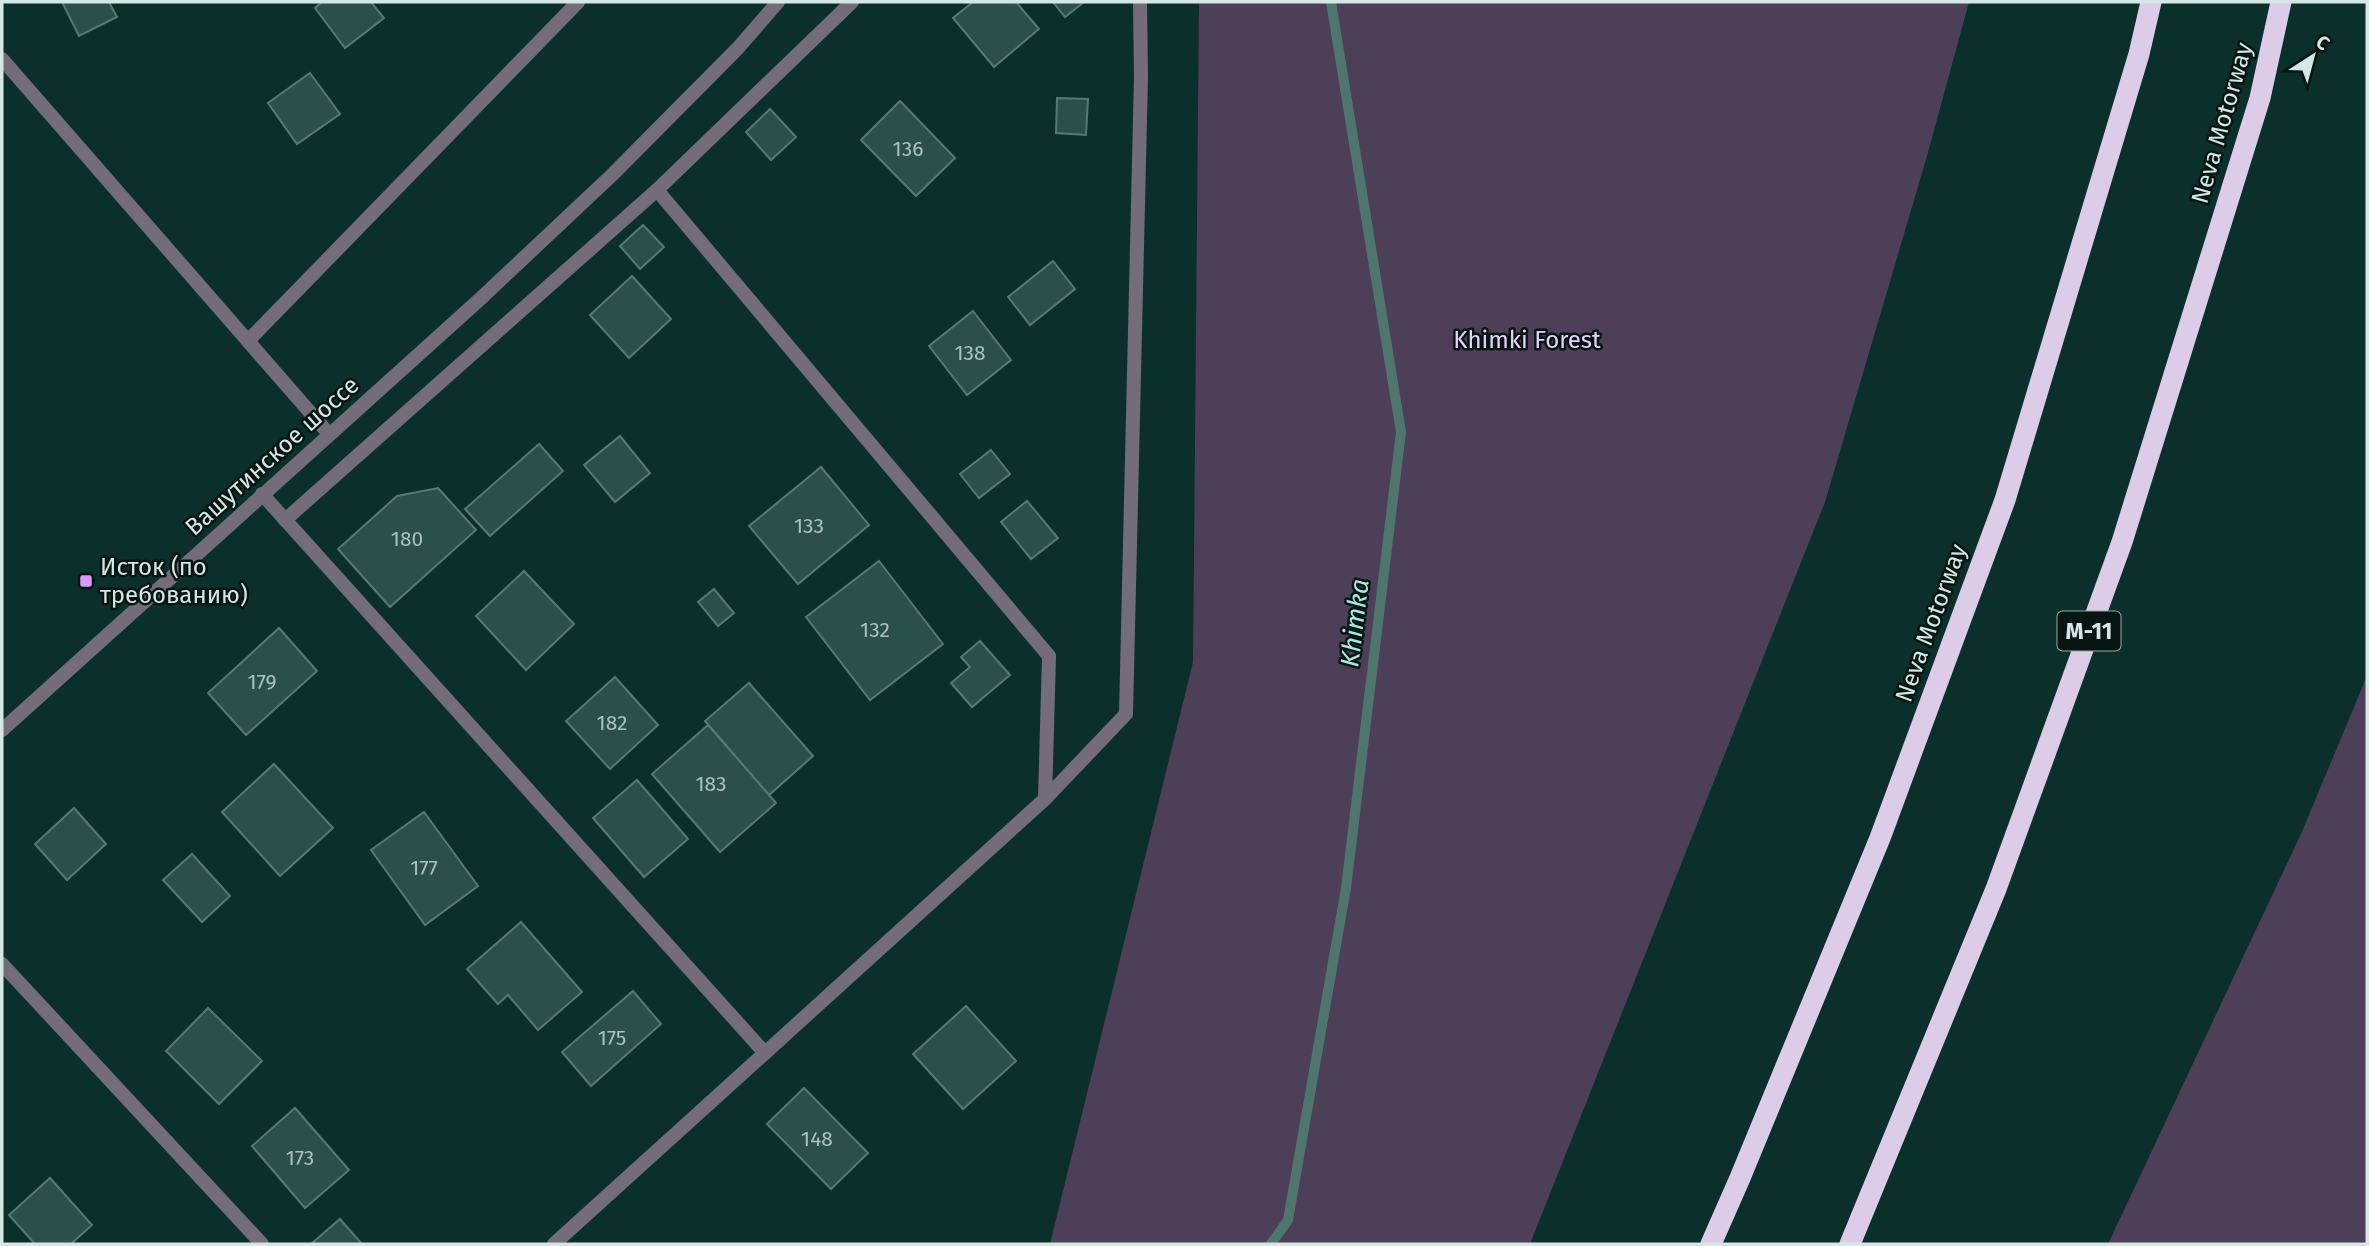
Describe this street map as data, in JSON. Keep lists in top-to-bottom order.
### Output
{
  "streets": {
    "highway": ["Neva Motorway", "М-11"],
    "street": ["Вашутинское шоссе"]
  },
  "water": ["Khimka"],
  "parks": ["Khimki Forest"],
  "places": {
    "transit": ["Исток (по требованию)"]
  },
  "house_numbers": [
    "136",
    "138",
    "133",
    "180",
    "132",
    "179",
    "182",
    "183",
    "177",
    "175",
    "148",
    "173"
  ],
  "north": "top right"
}
